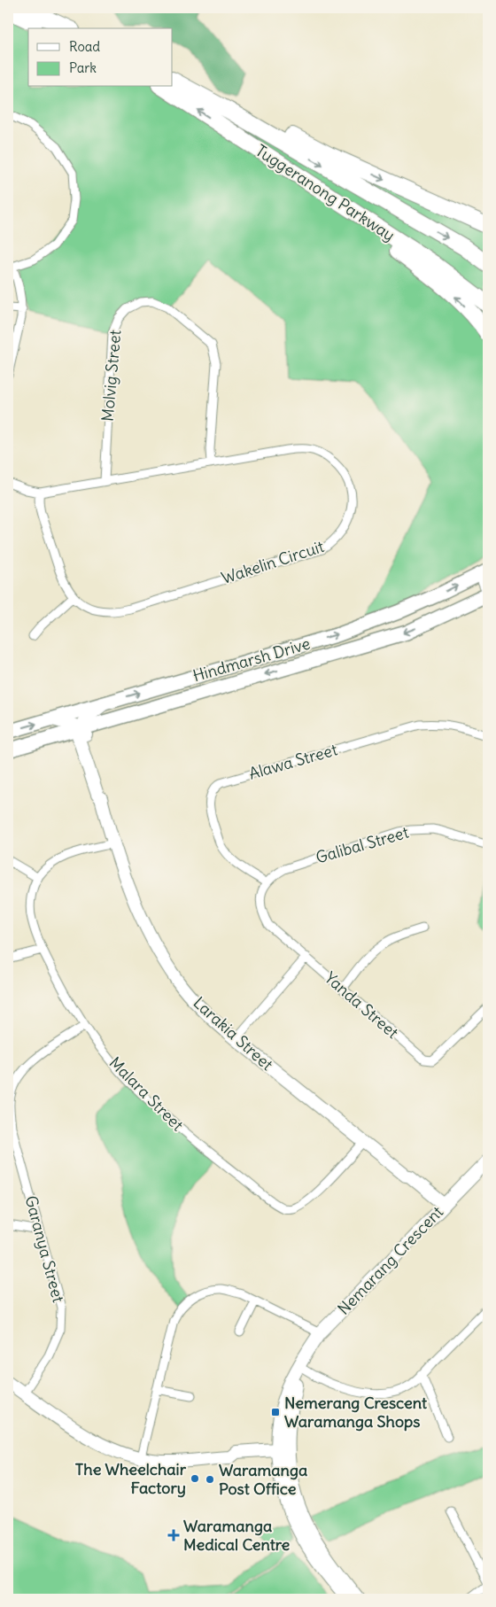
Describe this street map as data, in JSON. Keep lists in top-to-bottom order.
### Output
{
  "streets": {
    "highway": ["Tuggeranong Parkway"],
    "main road": ["Hindmarsh Drive"],
    "street": [
      "Molvig Street",
      "Wakelin Circuit",
      "Alawa Street",
      "Galibal Street",
      "Yanda Street",
      "Larakia Street",
      "Malara Street",
      "Garanya Street",
      "Nemarang Crescent"
    ]
  },
  "crossings": [
    ["Molvig Street", "Wakelin Circuit"],
    ["Hindmarsh Drive", "Larakia Street"],
    ["Alawa Street", "Galibal Street"],
    ["Alawa Street", "Yanda Street"],
    ["Galibal Street", "Yanda Street"],
    ["Larakia Street", "Malara Street"],
    ["Larakia Street", "Nemarang Crescent"],
    ["Malara Street", "Garanya Street"]
  ],
  "places": {
    "transit": ["Nemerang Crescent Waramanga Shops"],
    "other": ["The Wheelchair Factory", "Waramanga Post Office"],
    "health": ["Waramanga Medical Centre"]
  },
  "legend": ["Road", "Park"]
}
